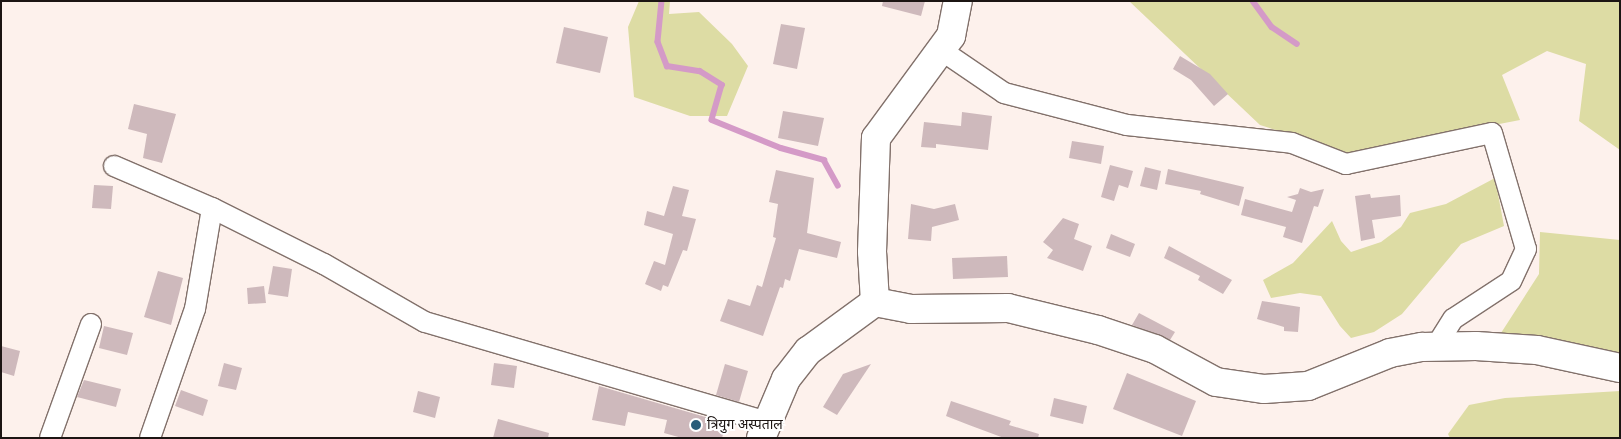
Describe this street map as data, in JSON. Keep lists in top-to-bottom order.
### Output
{
  "places": ["त्रियुग अस्पताल"]
}
